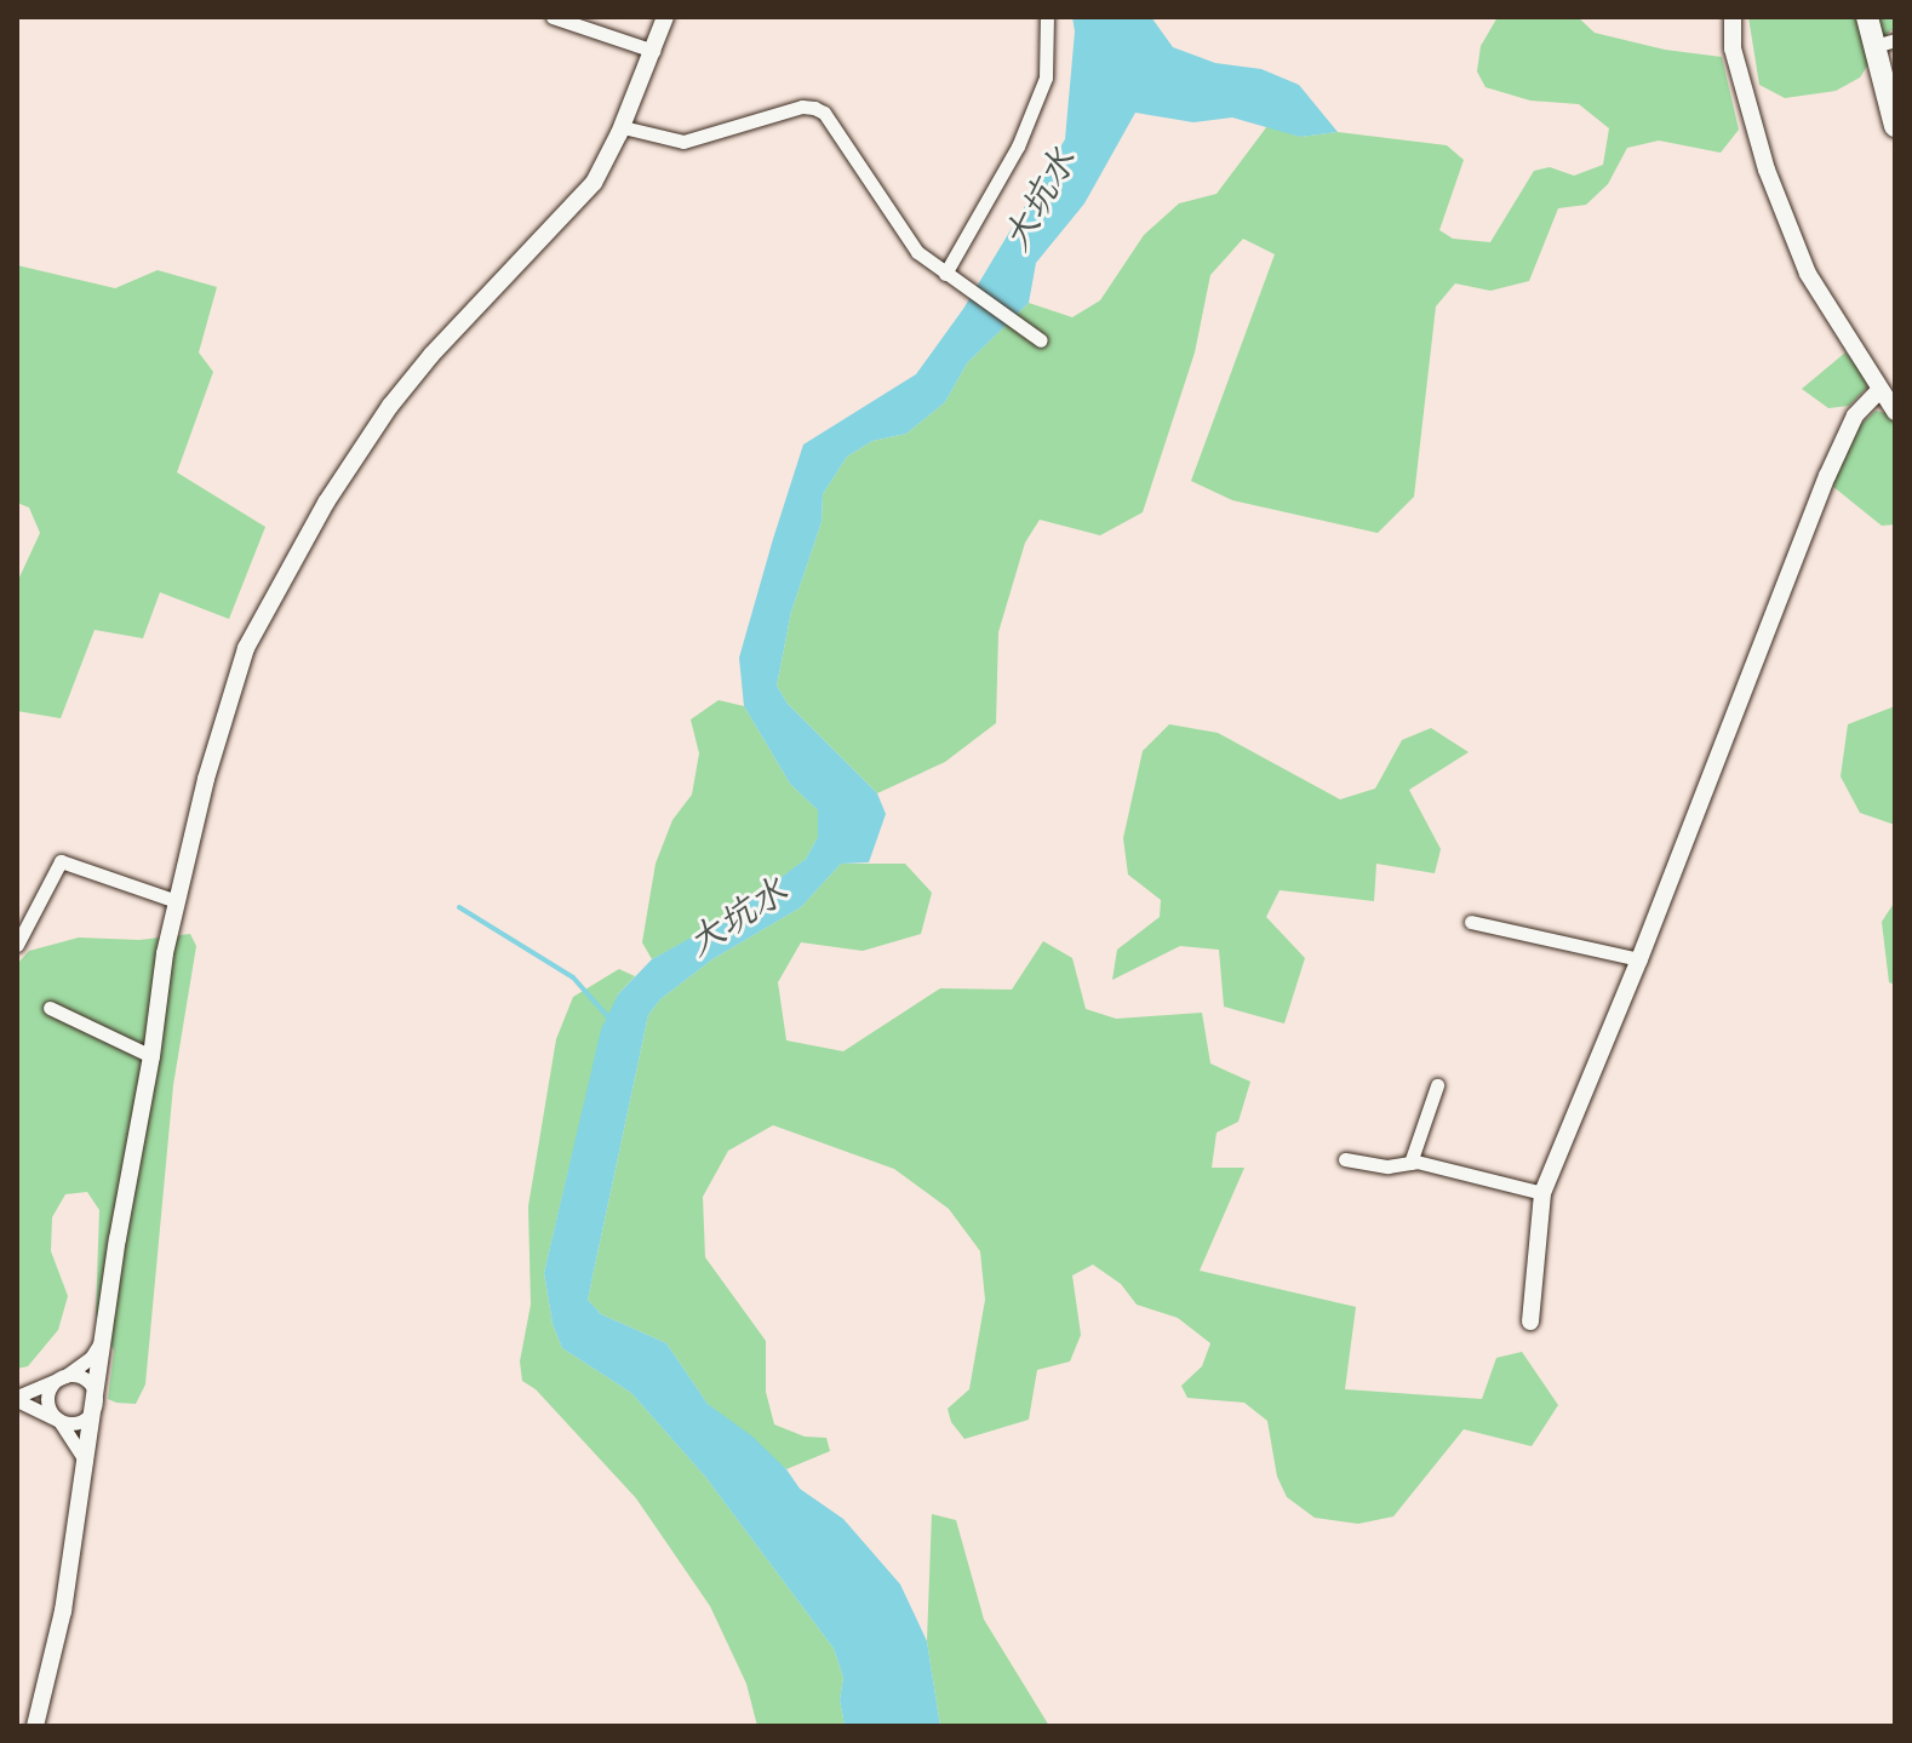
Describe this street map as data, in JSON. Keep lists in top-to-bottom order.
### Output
{
  "water": ["大坑水"]
}
